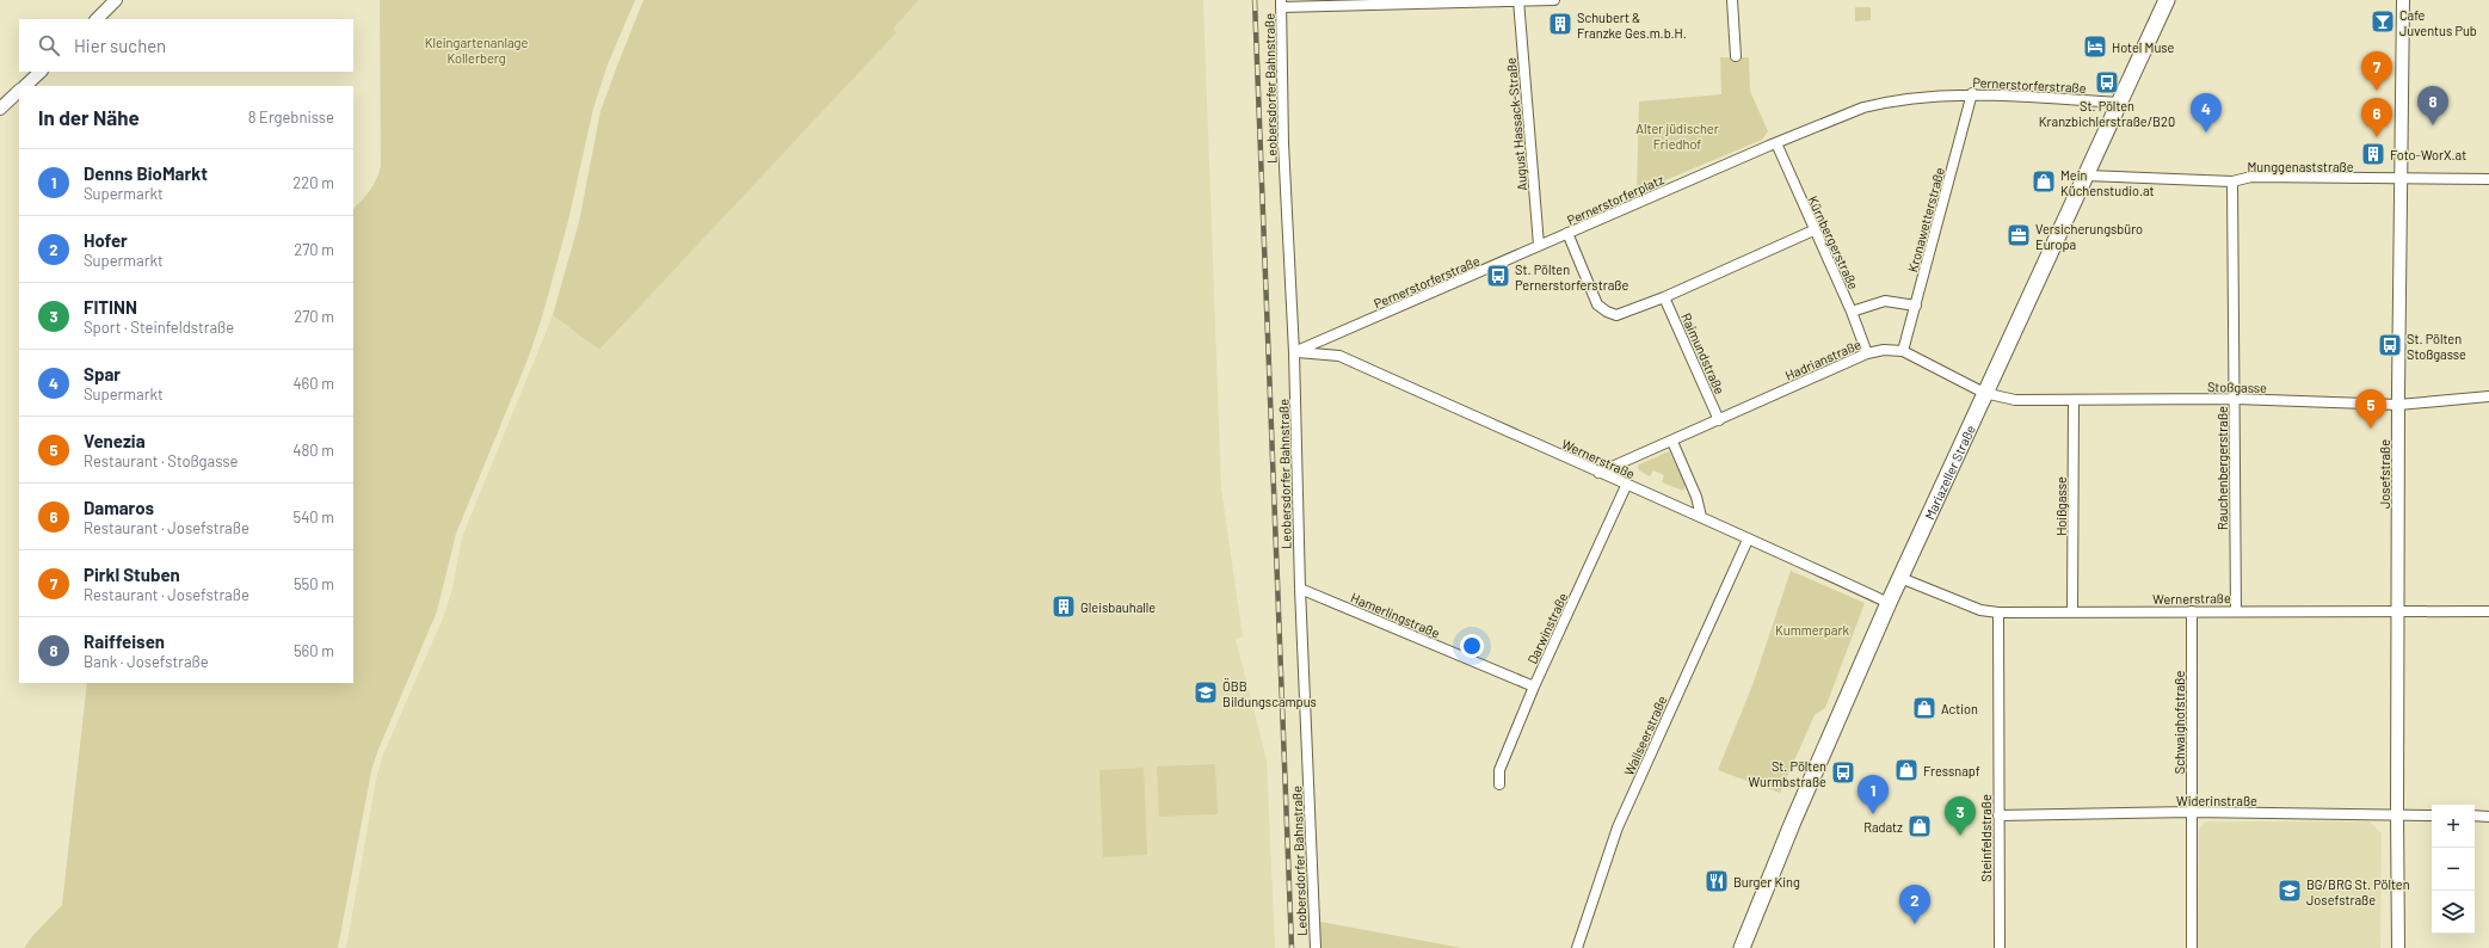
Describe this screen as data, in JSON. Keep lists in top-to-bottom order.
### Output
{
  "streets": {
    "main road": ["Mariazeller Straße"],
    "street": [
      "Pernerstorferstraße",
      "Leobersdorfer Bahnstraße",
      "August Hassack-Straße",
      "Munggenaststraße",
      "Pernerstorferplatz",
      "Kronawetterstraße",
      "Kürnbergerstraße",
      "Raimundstraße",
      "Hadrianstraße",
      "Stoßgasse",
      "Wernerstraße",
      "Rauchenbergerstraße",
      "Josefstraße",
      "Hoißgasse",
      "Hamerlingstraße",
      "Darwinstraße",
      "Schwaighofstraße",
      "Wallseerstraße",
      "Widerinstraße",
      "Steinfeldstraße"
    ]
  },
  "crossings": [
    ["Pernerstorferstraße", "Leobersdorfer Bahnstraße"],
    ["Pernerstorferstraße", "August Hassack-Straße"],
    ["Pernerstorferstraße", "Pernerstorferplatz"],
    ["Pernerstorferstraße", "Kronawetterstraße"],
    ["Pernerstorferstraße", "Kürnbergerstraße"],
    ["Pernerstorferstraße", "Wernerstraße"],
    ["Pernerstorferstraße", "Mariazeller Straße"],
    ["Leobersdorfer Bahnstraße", "Wernerstraße"],
    ["Leobersdorfer Bahnstraße", "Hamerlingstraße"],
    ["Munggenaststraße", "Rauchenbergerstraße"],
    ["Munggenaststraße", "Mariazeller Straße"],
    ["Munggenaststraße", "Josefstraße"],
    ["Pernerstorferplatz", "Kürnbergerstraße"],
    ["Pernerstorferplatz", "Raimundstraße"],
    ["Kronawetterstraße", "Hadrianstraße"],
    ["Kürnbergerstraße", "Hadrianstraße"],
    ["Raimundstraße", "Hadrianstraße"],
    ["Hadrianstraße", "Stoßgasse"],
    ["Hadrianstraße", "Wernerstraße"],
    ["Hadrianstraße", "Mariazeller Straße"],
    ["Stoßgasse", "Rauchenbergerstraße"],
    ["Stoßgasse", "Mariazeller Straße"],
    ["Stoßgasse", "Josefstraße"],
    ["Stoßgasse", "Hoißgasse"],
    ["Wernerstraße", "Rauchenbergerstraße"],
    ["Wernerstraße", "Mariazeller Straße"],
    ["Wernerstraße", "Josefstraße"],
    ["Wernerstraße", "Hoißgasse"],
    ["Wernerstraße", "Darwinstraße"],
    ["Wernerstraße", "Schwaighofstraße"],
    ["Wernerstraße", "Wallseerstraße"],
    ["Wernerstraße", "Steinfeldstraße"],
    ["Josefstraße", "Widerinstraße"],
    ["Hamerlingstraße", "Darwinstraße"],
    ["Schwaighofstraße", "Widerinstraße"],
    ["Widerinstraße", "Steinfeldstraße"]
  ],
  "parks": ["Kleingartenanlage Kollerberg", "Alter jüdischer Friedhof", "Kummerpark"],
  "places": {
    "bar": ["Cafe Juventus Pub"],
    "building": ["Schubert & Franzke Ges.m.b.H.", "Foto-WorX.at", "Gleisbauhalle"],
    "hotel": ["Hotel Muse"],
    "bus stop": [
      "St. Pölten Kranzbichlerstraße/B20",
      "St. Pölten Pernerstorferstraße",
      "St. Pölten Stoßgasse",
      "St. Pölten Wurmbstraße"
    ],
    "shop": [
      "Mein Küchenstudio.at",
      "Action",
      "Fressnapf",
      "Radatz"
    ],
    "office": ["Versicherungsbüro Europa"],
    "school or university": ["ÖBB Bildungscampus", "BG/BRG St. Pölten Josefstraße"],
    "restaurant": ["Burger King"]
  },
  "page": {
    "search": "Hier suchen",
    "pins": [
      "7",
      "8",
      "4",
      "6",
      "5",
      "1",
      "3",
      "2"
    ],
    "heading": ["In der Nähe", "8 Ergebnisse"],
    "list": [
      {
        "mark": "1",
        "name": "Denns BioMarkt",
        "note": "Supermarkt",
        "value": "220 m"
      },
      {
        "mark": "2",
        "name": "Hofer",
        "note": "Supermarkt",
        "value": "270 m"
      },
      {
        "mark": "3",
        "name": "FITINN",
        "note": "Sport · Steinfeldstraße",
        "value": "270 m"
      },
      {
        "mark": "4",
        "name": "Spar",
        "note": "Supermarkt",
        "value": "460 m"
      },
      {
        "mark": "5",
        "name": "Venezia",
        "note": "Restaurant · Stoßgasse",
        "value": "480 m"
      },
      {
        "mark": "6",
        "name": "Damaros",
        "note": "Restaurant · Josefstraße",
        "value": "540 m"
      },
      {
        "mark": "7",
        "name": "Pirkl Stuben",
        "note": "Restaurant · Josefstraße",
        "value": "550 m"
      },
      {
        "mark": "8",
        "name": "Raiffeisen",
        "note": "Bank · Josefstraße",
        "value": "560 m"
      }
    ],
    "map_buttons": ["+", "−"]
  }
}
